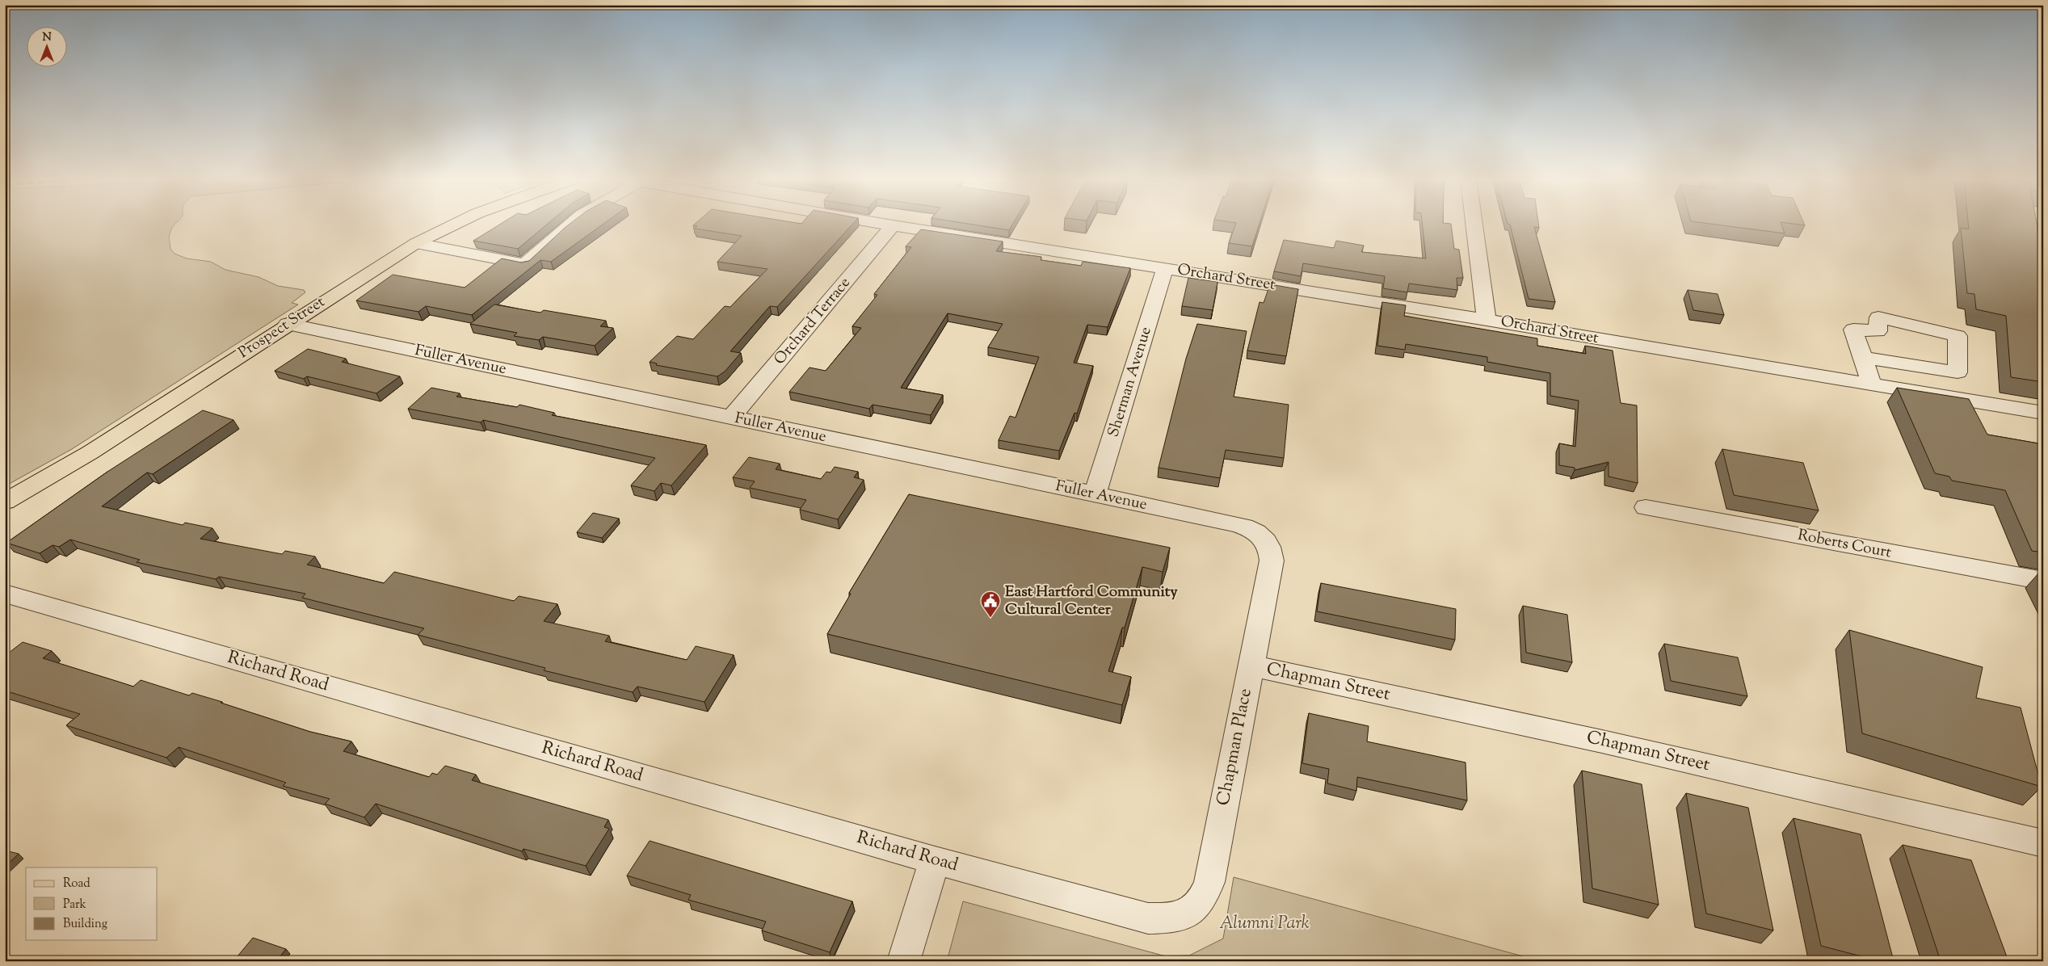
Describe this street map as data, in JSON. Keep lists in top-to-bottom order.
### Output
{
  "streets": {
    "main road": ["Prospect Street"],
    "street": [
      "Orchard Street",
      "Orchard Terrace",
      "Fuller Avenue",
      "Sherman Avenue",
      "Roberts Court",
      "Richard Road",
      "Chapman Street",
      "Chapman Place"
    ]
  },
  "crossings": [
    ["Orchard Street", "Orchard Terrace"],
    ["Orchard Street", "Sherman Avenue"],
    ["Orchard Terrace", "Fuller Avenue"],
    ["Prospect Street", "Fuller Avenue"],
    ["Fuller Avenue", "Sherman Avenue"],
    ["Fuller Avenue", "Chapman Place"],
    ["Richard Road", "Chapman Place"],
    ["Chapman Street", "Chapman Place"]
  ],
  "parks": ["Alumni Park"],
  "places": {
    "public building": ["East Hartford Community Cultural Center"]
  },
  "legend": ["Road", "Park", "Building"],
  "north": "top"
}
